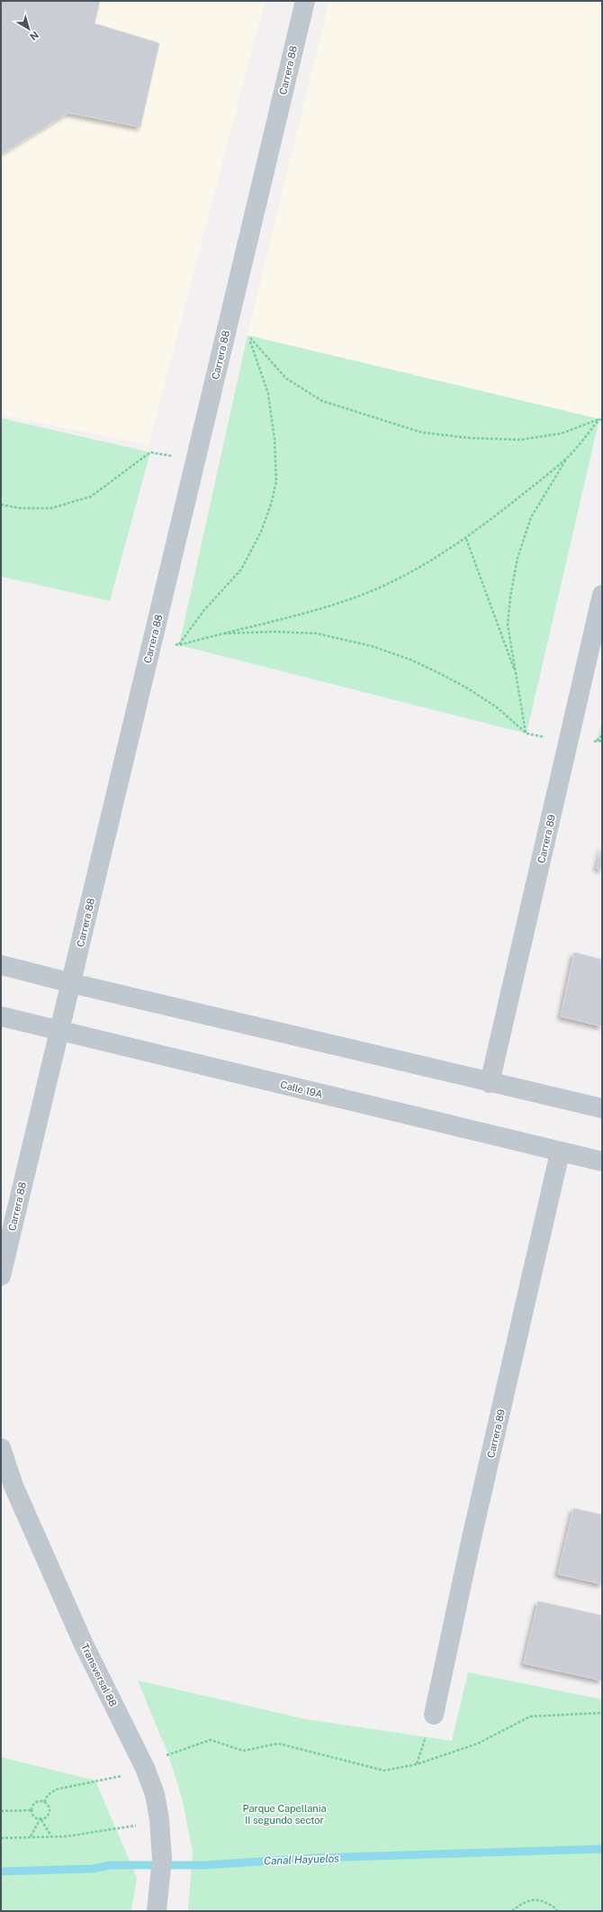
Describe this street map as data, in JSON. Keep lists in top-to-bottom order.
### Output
{
  "streets": {
    "street": [
      "Carrera 88",
      "Carrera 89",
      "Calle 19A",
      "Transversal 88"
    ]
  },
  "crossings": [
    ["Carrera 88", "Calle 19A"],
    ["Carrera 89", "Calle 19A"]
  ],
  "water": ["Canal Hayuelos"],
  "parks": ["Parque Capellania II segundo sector"],
  "north": "bottom right"
}
